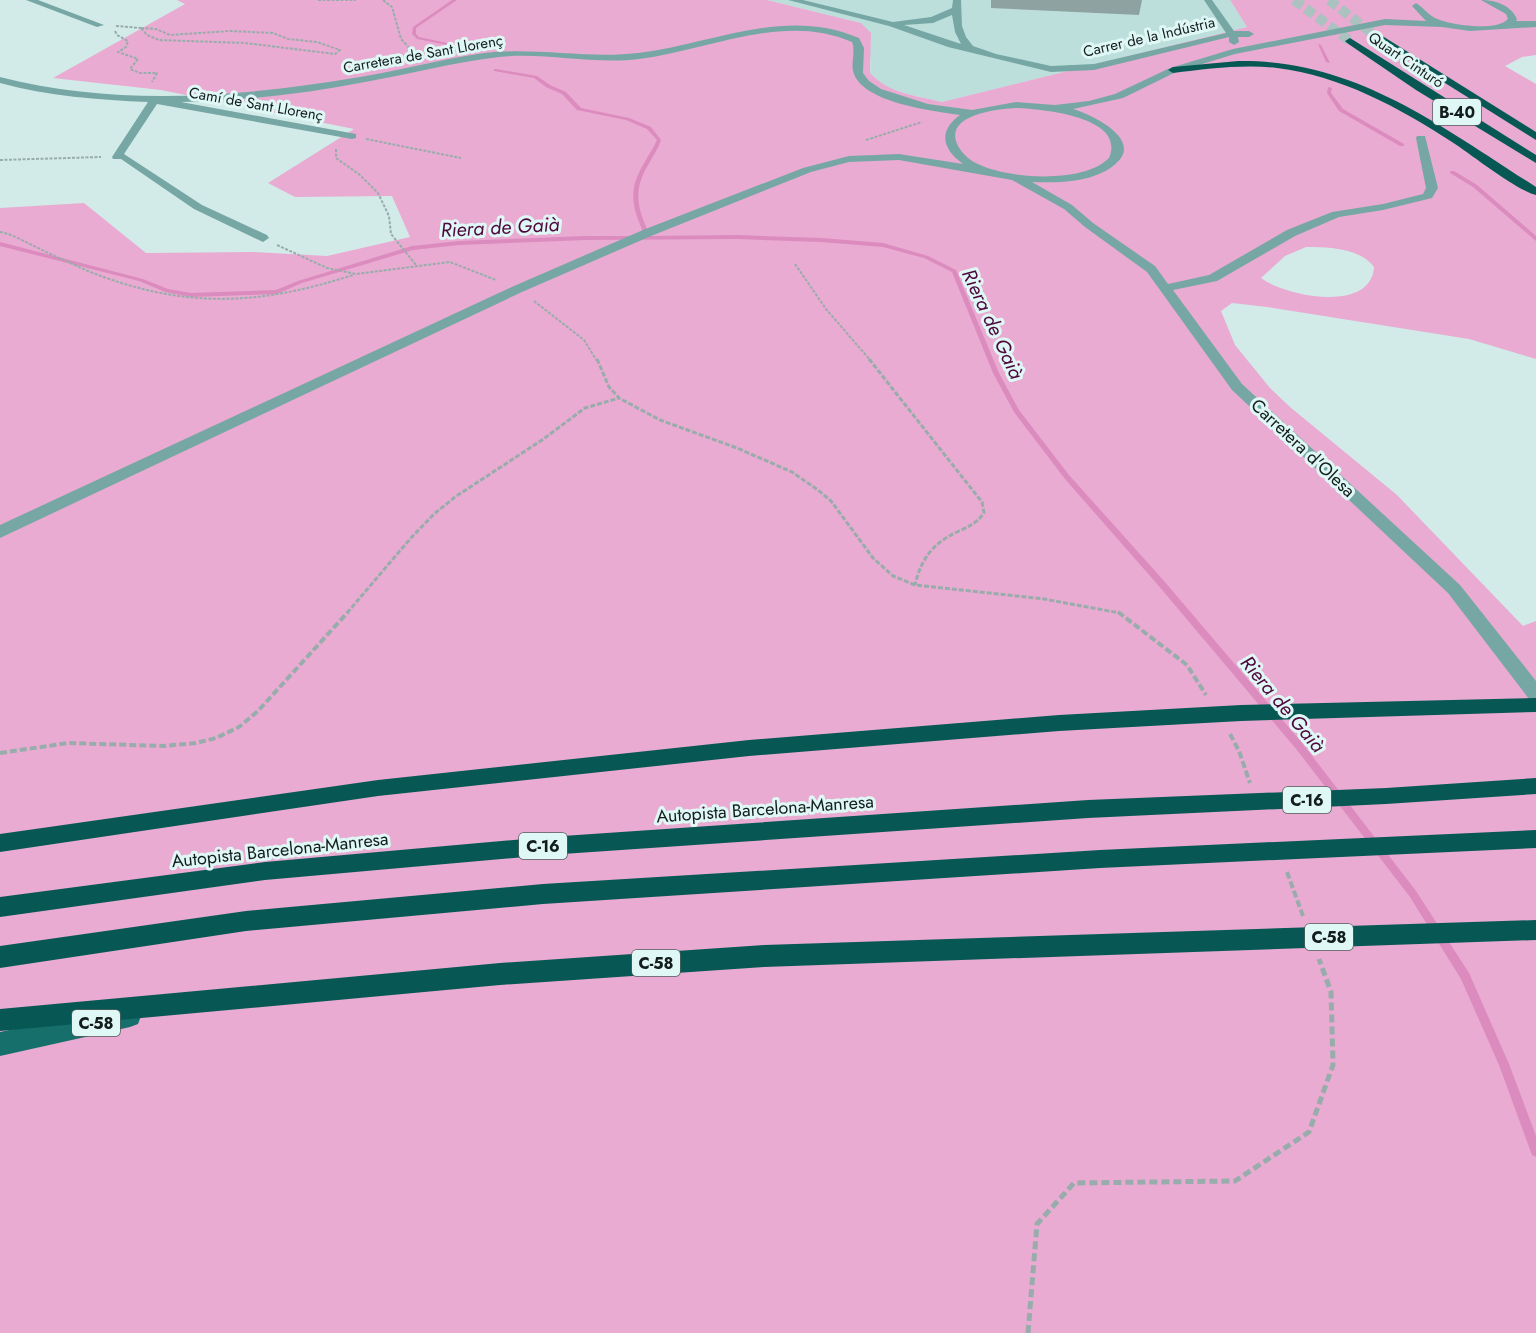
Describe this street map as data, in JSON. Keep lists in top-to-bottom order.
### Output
{
  "streets": {
    "highway": [
      "Quart Cinturó",
      "B-40",
      "C-16",
      "Autopista Barcelona-Manresa",
      "C-58"
    ],
    "street": [
      "Carrer de la Indústria",
      "Carretera de Sant Llorenç",
      "Camí de Sant Llorenç",
      "Carretera d'Olesa"
    ]
  },
  "crossings": [
    ["Carretera de Sant Llorenç", "Camí de Sant Llorenç"]
  ],
  "water": ["Riera de Gaià"]
}
